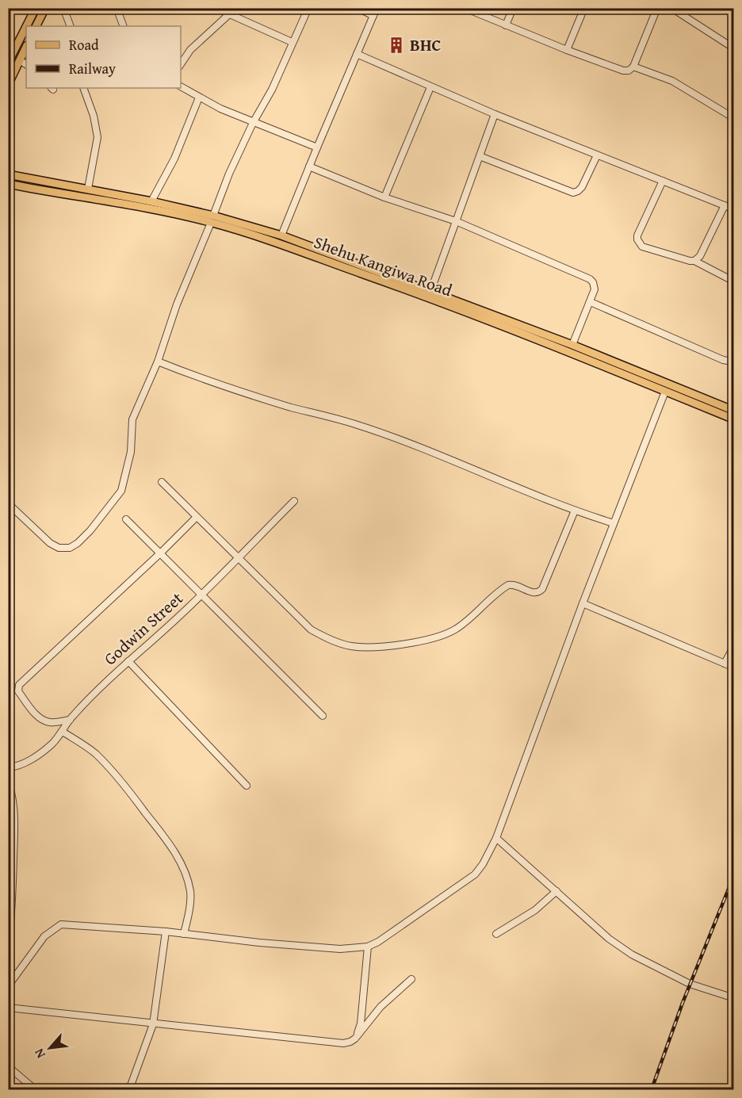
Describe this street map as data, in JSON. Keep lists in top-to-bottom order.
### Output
{
  "streets": {
    "main road": ["Shehu Kangiwa Road"],
    "street": ["Godwin Street"]
  },
  "places": {
    "building": ["BHC"]
  },
  "legend": ["Road", "Railway"],
  "north": "bottom left"
}
